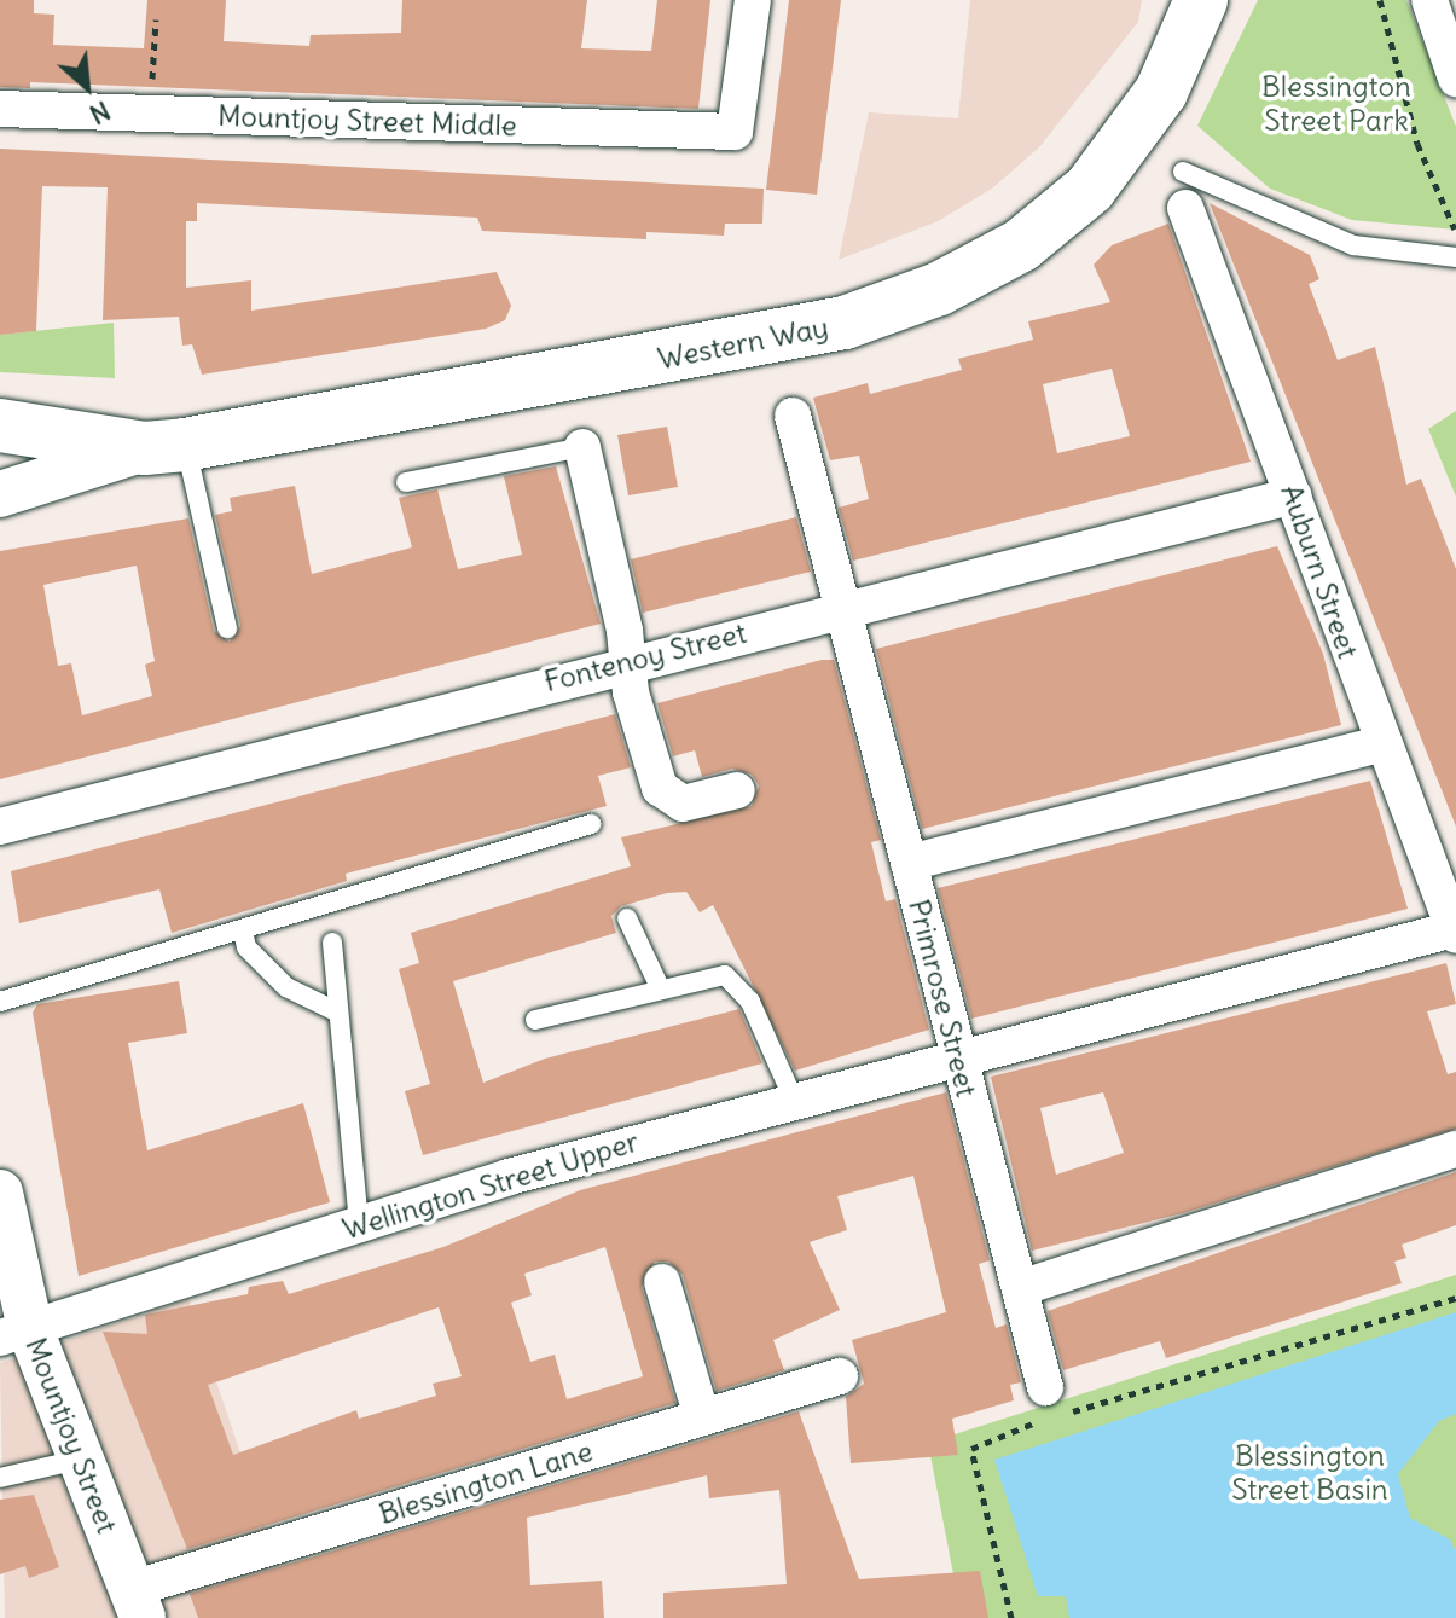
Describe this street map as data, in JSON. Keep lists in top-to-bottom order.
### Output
{
  "streets": {
    "main road": ["Western Way"],
    "street": [
      "Mountjoy Street Middle",
      "Auburn Street",
      "Fontenoy Street",
      "Primrose Street",
      "Wellington Street Upper",
      "Mountjoy Street",
      "Blessington Lane"
    ]
  },
  "crossings": [
    ["Auburn Street", "Fontenoy Street"],
    ["Auburn Street", "Wellington Street Upper"],
    ["Fontenoy Street", "Primrose Street"],
    ["Primrose Street", "Wellington Street Upper"],
    ["Wellington Street Upper", "Mountjoy Street"],
    ["Mountjoy Street", "Blessington Lane"]
  ],
  "parks": ["Blessington Street Park", "Blessington Street Basin"],
  "north": "bottom right"
}
